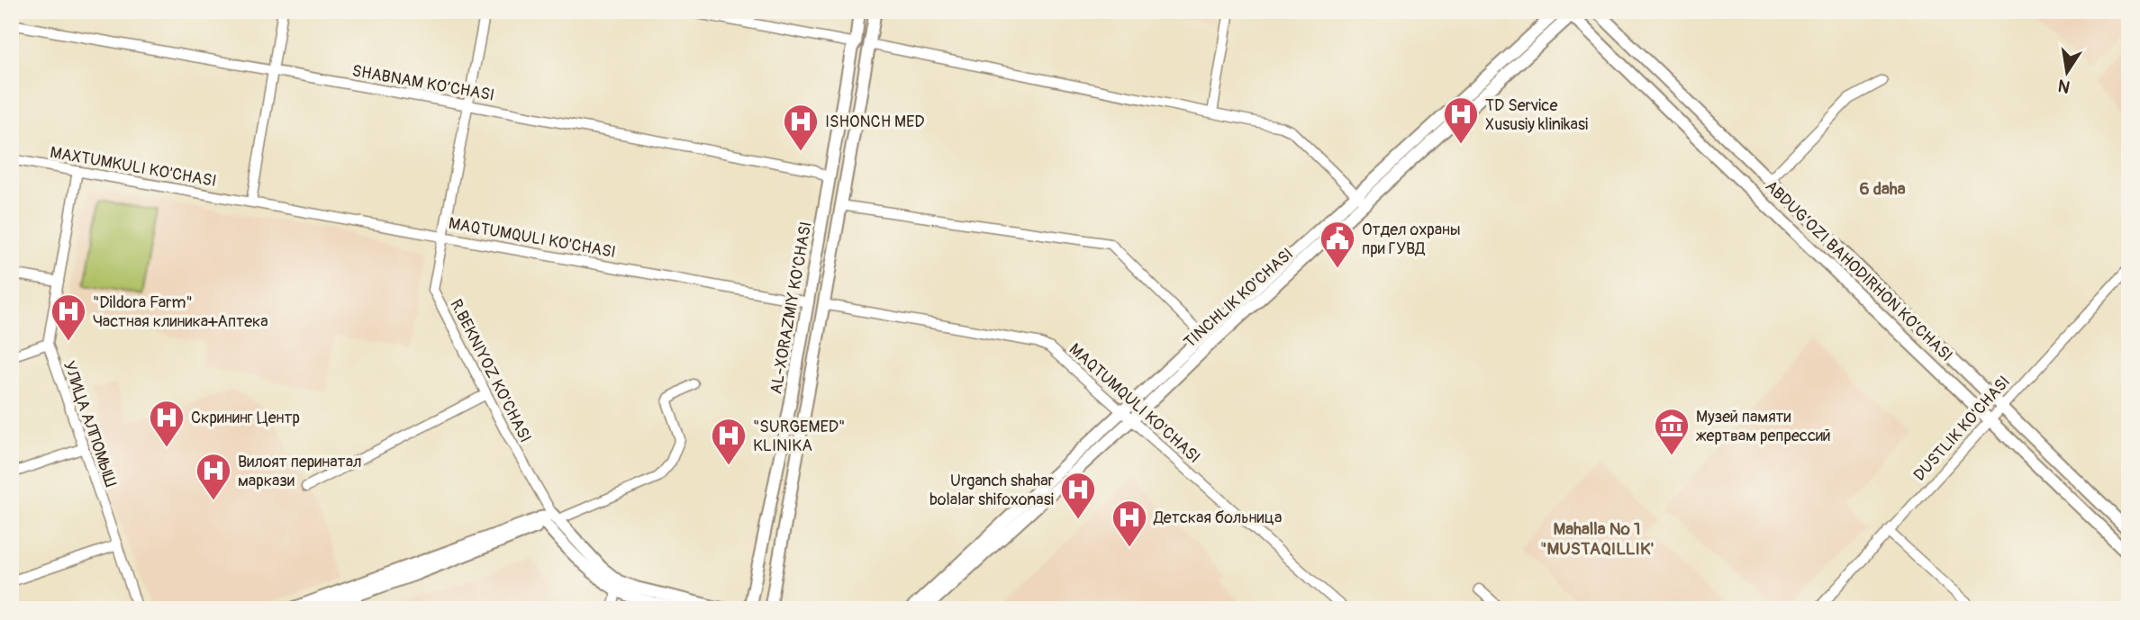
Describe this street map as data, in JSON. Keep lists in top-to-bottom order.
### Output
{
  "streets": {
    "main road": ["ABDUG’OZI BAHODIRHON KO’CHASI", "TINCHLIK KO'CHASI", "AL-XORAZMIY KO’CHASI"],
    "street": [
      "SHABNAM KO’CHASI",
      "MАXTUMKULI KO'CHASI",
      "MAQTUMQULI KO'CHASI",
      "R.BEKNIYOZ KO'CHASI",
      "УЛИЦА АЛПОМЫШ",
      "DUSTLIK KO'CHASI"
    ]
  },
  "crossings": [
    ["SHABNAM KO’CHASI", "AL-XORAZMIY KO’CHASI"],
    ["SHABNAM KO’CHASI", "R.BEKNIYOZ KO'CHASI"],
    ["MАXTUMKULI KO'CHASI", "MAQTUMQULI KO'CHASI"],
    ["MAQTUMQULI KO'CHASI", "TINCHLIK KO'CHASI"],
    ["MAQTUMQULI KO'CHASI", "AL-XORAZMIY KO’CHASI"],
    ["MAQTUMQULI KO'CHASI", "R.BEKNIYOZ KO'CHASI"],
    ["ABDUG’OZI BAHODIRHON KO’CHASI", "TINCHLIK KO'CHASI"],
    ["ABDUG’OZI BAHODIRHON KO’CHASI", "DUSTLIK KO'CHASI"]
  ],
  "districts": ["6 daha", "Mahalla № 1 \"MUSTAQILLIK'"],
  "places": {
    "hospital": [
      "TD Service Xususiy klinikasi",
      "ISHONCH MED",
      "\"Dildora Farm\" Частная клиника+Аптека",
      "Скрининг Центр",
      "\"SURGEMED\" KLINIKA",
      "Вилоят перинатал маркази",
      "Urganch shahar bolalar shifoxonasi",
      "Детская больница"
    ],
    "public building": ["Отдел охраны при ГУВД"],
    "museum": ["Музей памяти жертвам репрессий"]
  },
  "north": "bottom"
}
